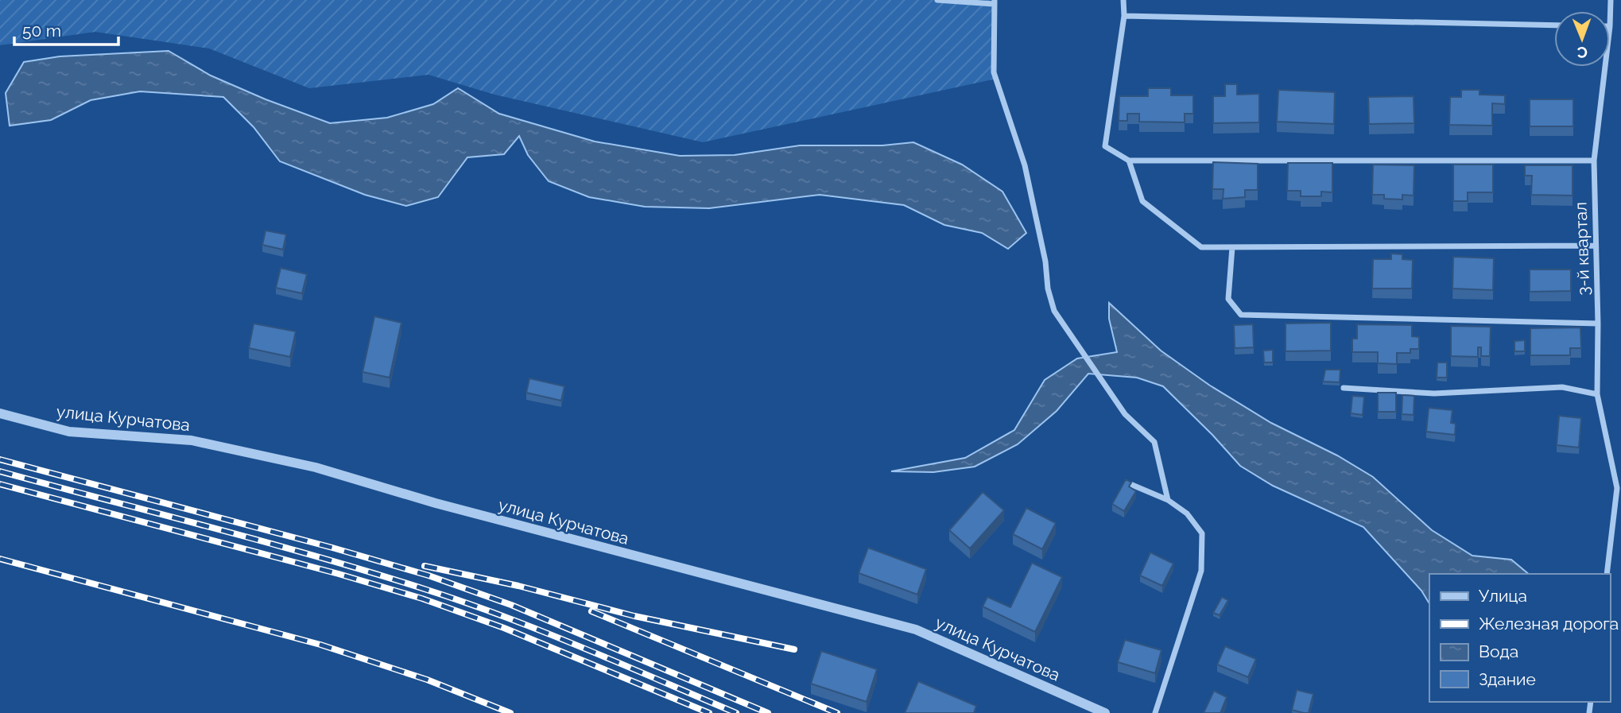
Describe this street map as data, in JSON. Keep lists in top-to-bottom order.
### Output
{
  "streets": {
    "street": ["3-й квартал", "улица Курчатова"]
  },
  "legend": [
    "Улица",
    "Железная дорога",
    "Вода",
    "Здание"
  ],
  "scale_bar": "50 m",
  "north": "bottom"
}
